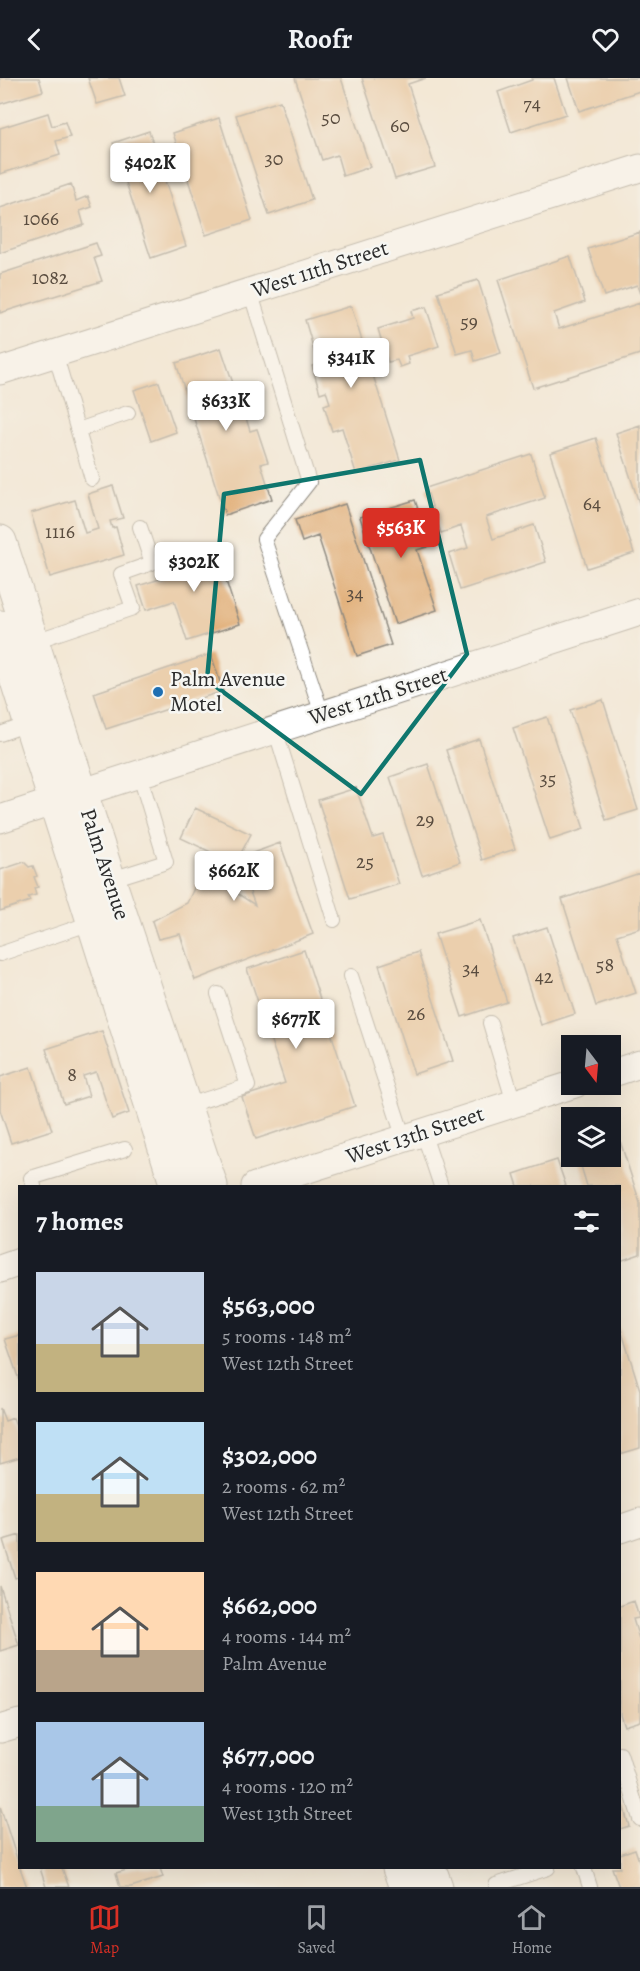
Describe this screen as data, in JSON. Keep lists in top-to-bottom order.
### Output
{
  "streets": {
    "main road": ["Palm Avenue"],
    "street": ["West 11th Street", "West 12th Street", "West 13th Street"]
  },
  "crossings": [
    ["West 12th Street", "Palm Avenue"]
  ],
  "places": ["Palm Avenue Motel"],
  "house_numbers": [
    "74",
    "50",
    "60",
    "30",
    "1066",
    "1082",
    "59",
    "64",
    "1116",
    "34",
    "35",
    "29",
    "25",
    "58",
    "34",
    "42",
    "26",
    "8"
  ],
  "north": "bottom",
  "page": {
    "header": "Roofr",
    "price": [
      "$402K",
      "$341K",
      "$633K",
      "$563K",
      "$302K",
      "$662K",
      "$677K"
    ],
    "heading": "7 homes",
    "list": [
      {
        "name": "$563,000",
        "note": "5 rooms · 148 m² · West 12th Street"
      },
      {
        "name": "$302,000",
        "note": "2 rooms · 62 m² · West 12th Street"
      },
      {
        "name": "$662,000",
        "note": "4 rooms · 144 m² · Palm Avenue"
      },
      {
        "name": "$677,000",
        "note": "4 rooms · 120 m² · West 13th Street"
      }
    ],
    "tabs": ["Map", "Saved", "Home"]
  }
}
